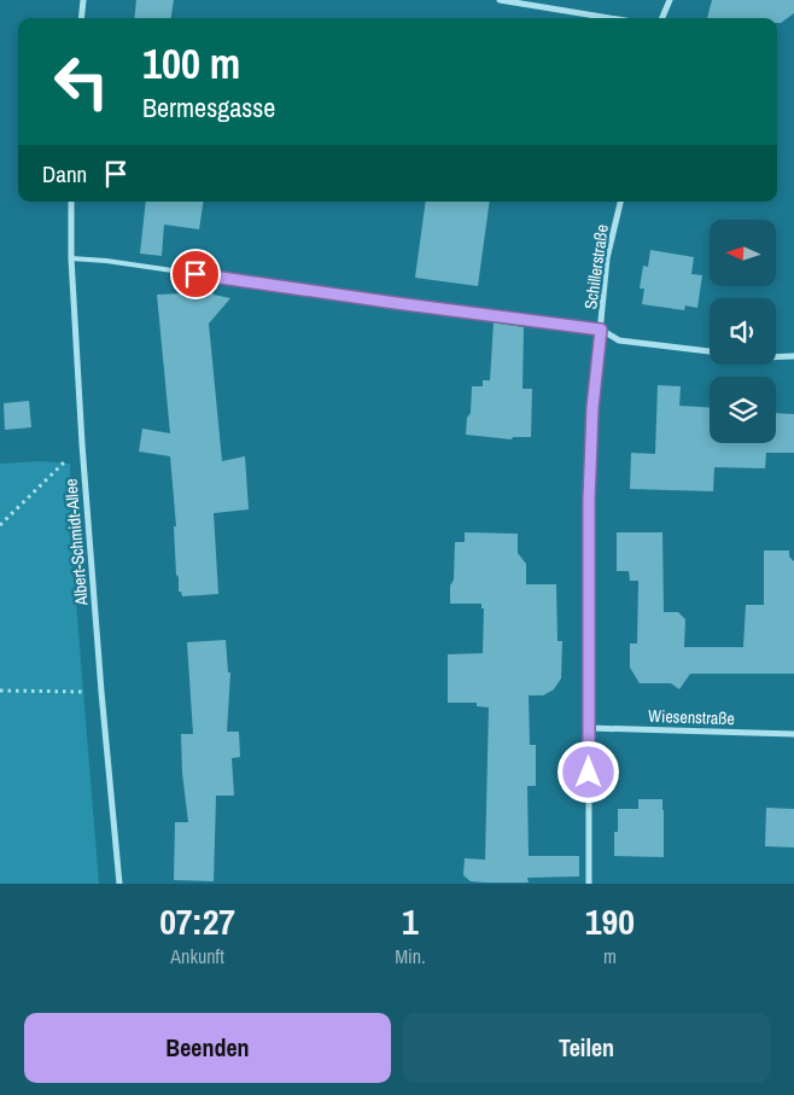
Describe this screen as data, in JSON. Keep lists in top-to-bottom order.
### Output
{
  "streets": {
    "street": ["Schillerstraße", "Albert-Schmidt-Allee", "Wiesenstraße"]
  },
  "crossings": [
    ["Schillerstraße", "Wiesenstraße"]
  ],
  "north": "left",
  "page": {
    "turn": ["100 m", "Bermesgasse"],
    "then": "Dann",
    "eta": [
      "07:27",
      "Ankunft",
      "1",
      "Min.",
      "190",
      "m"
    ],
    "buttons": ["Beenden", "Teilen"]
  }
}
